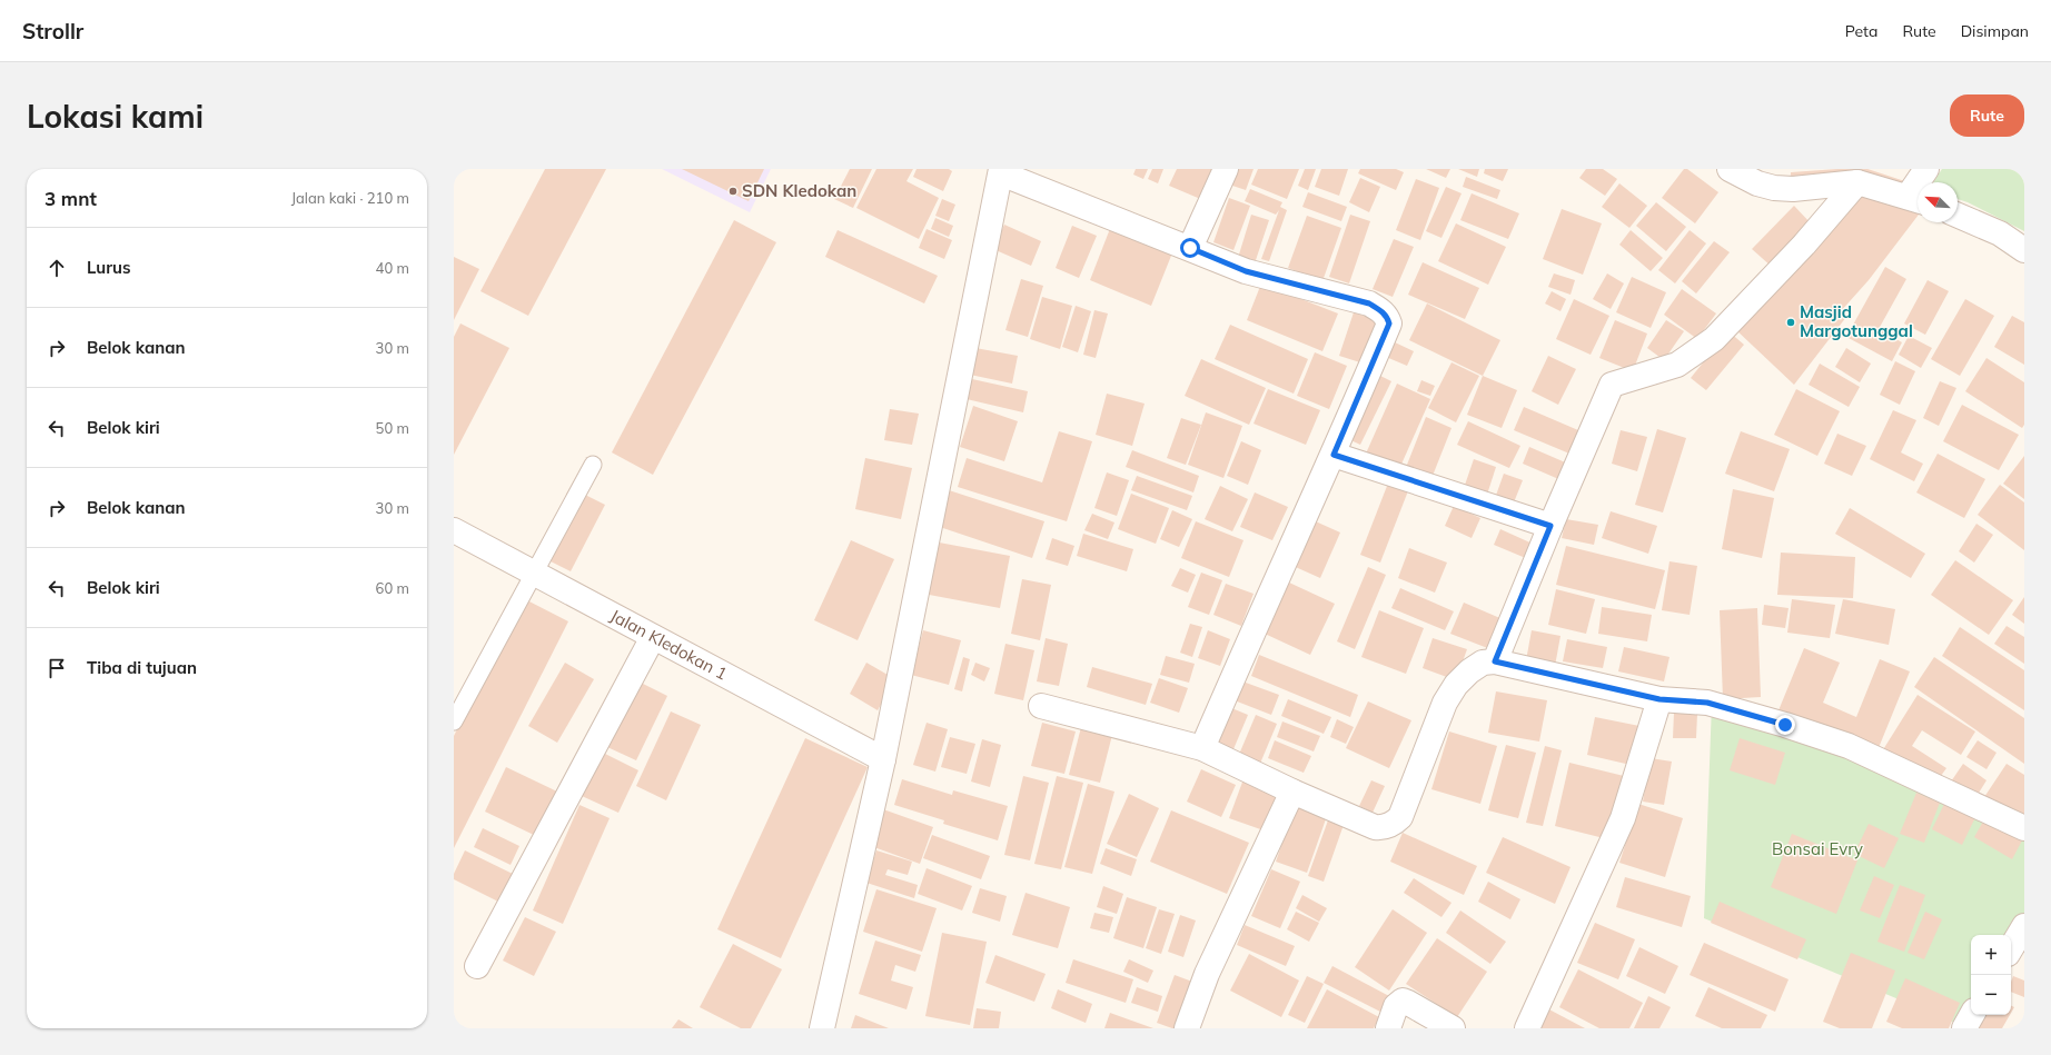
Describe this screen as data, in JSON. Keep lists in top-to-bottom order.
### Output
{
  "streets": {
    "street": ["Jalan Kledokan 1"]
  },
  "parks": ["Bonsai Evry"],
  "places": ["SDN Kledokan", "Masjid Margotunggal"],
  "north": "top left",
  "page": {
    "header": "Strollr",
    "nav": ["Peta", "Rute", "Disimpan"],
    "buttons": "Rute",
    "title": "Lokasi kami",
    "heading": ["3 mnt", "Jalan kaki · 210 m"],
    "list": [
      ["Lurus", "40 m"],
      ["Belok kanan", "30 m"],
      ["Belok kiri", "50 m"],
      ["Belok kanan", "30 m"],
      ["Belok kiri", "60 m"],
      "Tiba di tujuan"
    ],
    "map_buttons": ["+", "−"]
  }
}
